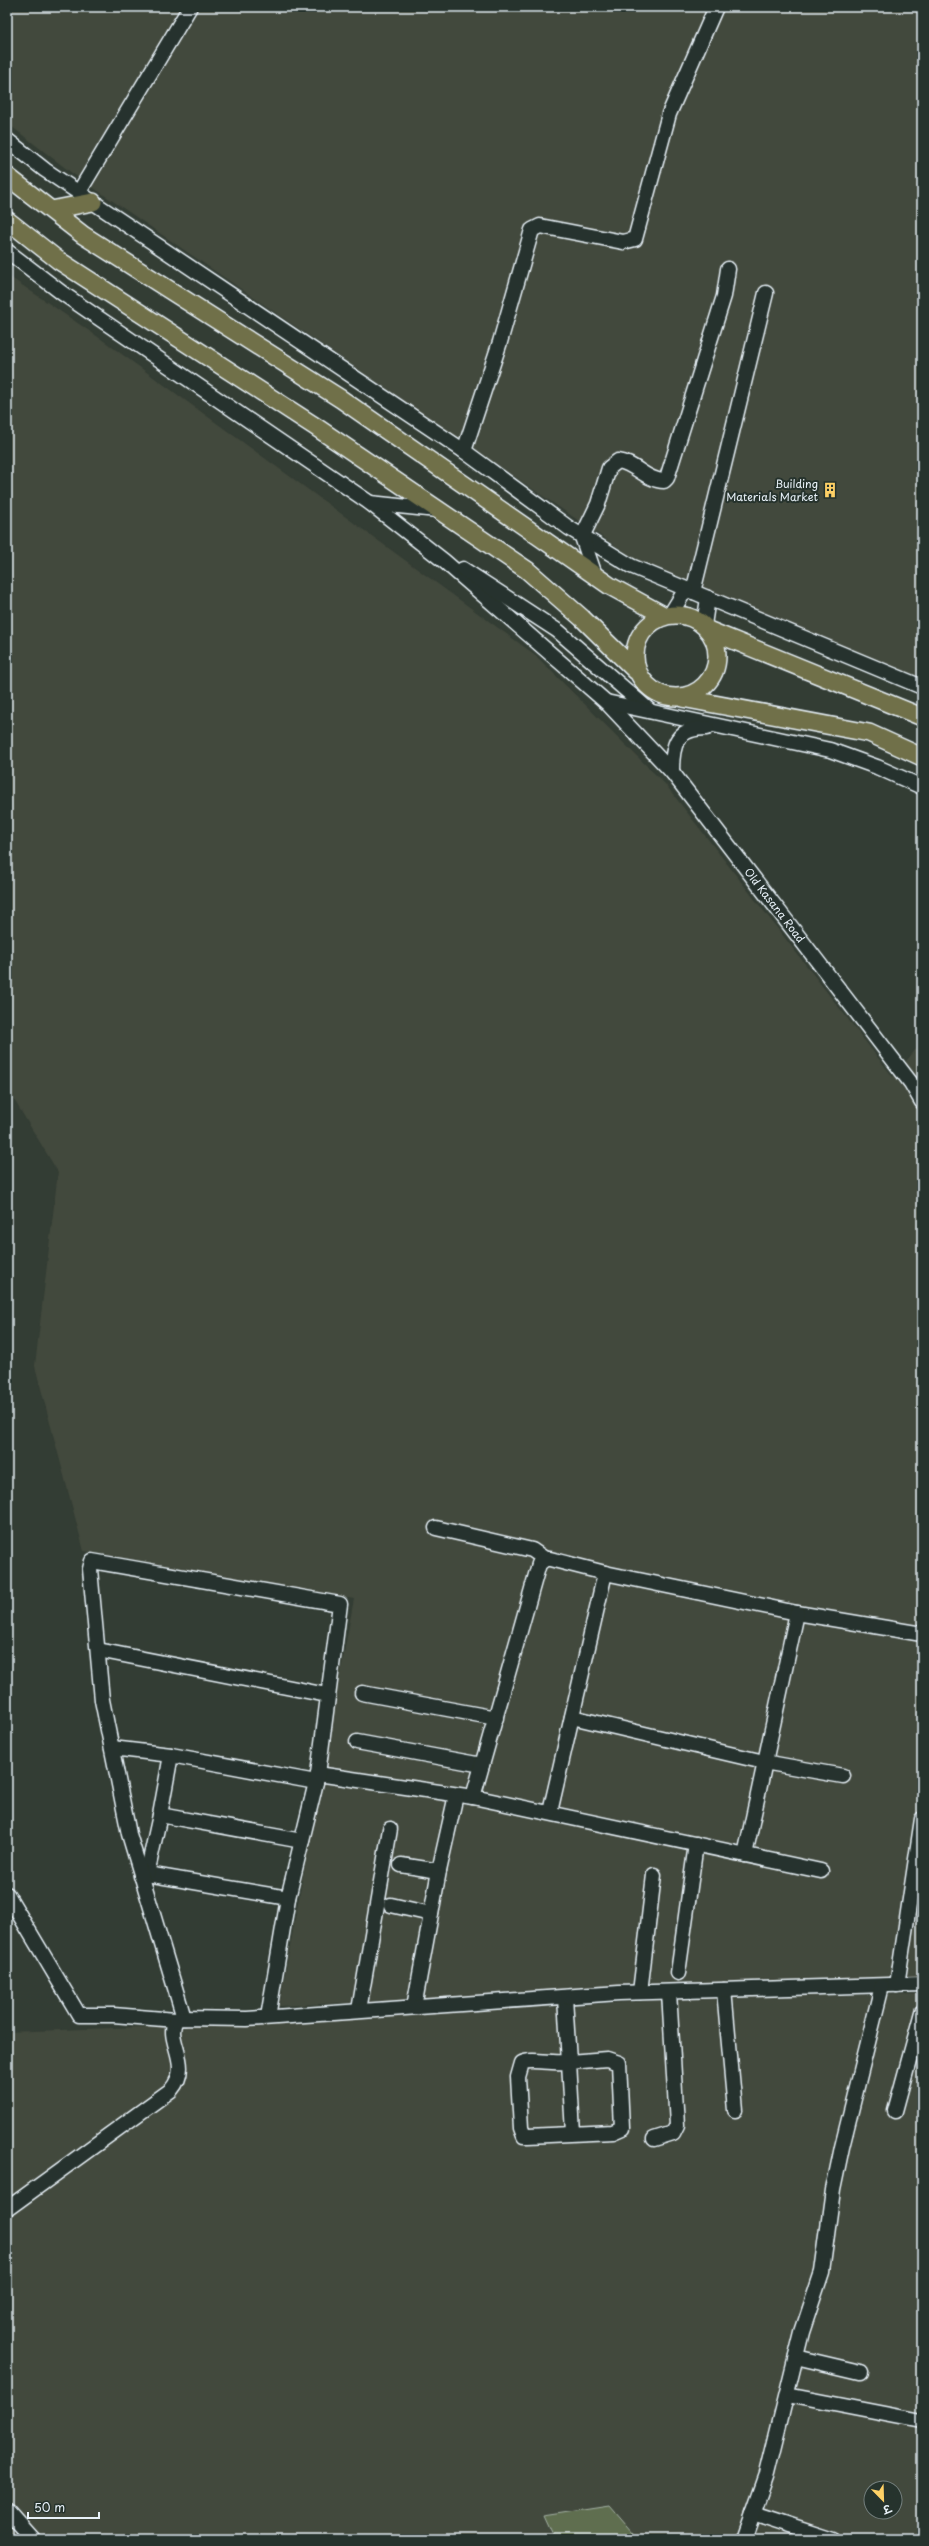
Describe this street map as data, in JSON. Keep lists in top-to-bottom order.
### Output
{
  "streets": {
    "street": ["Old Kasana Road"]
  },
  "places": {
    "building": ["Building Materials Market"]
  },
  "scale_bar": "50 m",
  "north": "bottom right"
}
